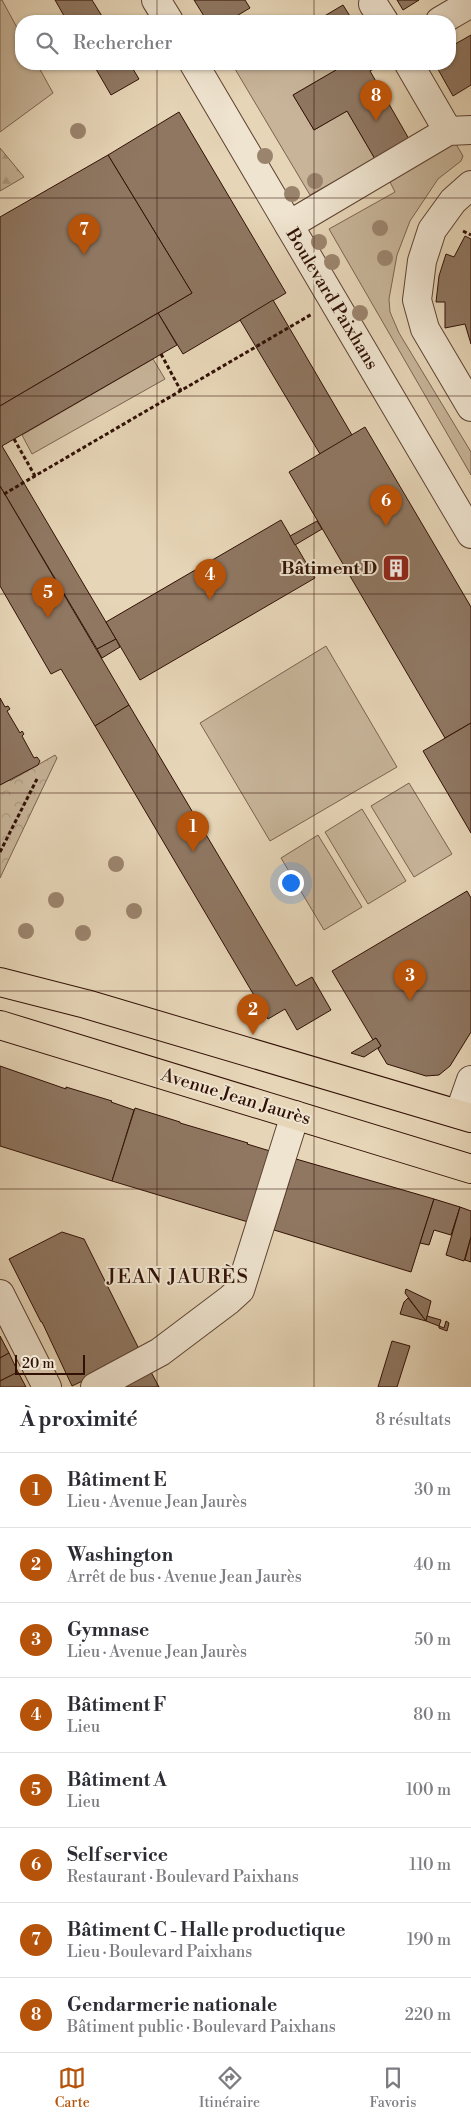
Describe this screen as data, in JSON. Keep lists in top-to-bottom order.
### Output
{
  "streets": {
    "main road": ["Avenue Jean Jaurès"],
    "street": ["Boulevard Paixhans"]
  },
  "districts": ["JEAN JAURÈS"],
  "places": {
    "building": ["Bâtiment D"]
  },
  "scale_bar": "20 m",
  "page": {
    "search": "Rechercher",
    "pins": [
      "8",
      "7",
      "6",
      "4",
      "5",
      "1",
      "3",
      "2"
    ],
    "scale": "20 m",
    "heading": ["À proximité", "8 résultats"],
    "list": [
      {
        "mark": "1",
        "name": "Bâtiment E",
        "note": "Lieu · Avenue Jean Jaurès",
        "value": "30 m"
      },
      {
        "mark": "2",
        "name": "Washington",
        "note": "Arrêt de bus · Avenue Jean Jaurès",
        "value": "40 m"
      },
      {
        "mark": "3",
        "name": "Gymnase",
        "note": "Lieu · Avenue Jean Jaurès",
        "value": "50 m"
      },
      {
        "mark": "4",
        "name": "Bâtiment F",
        "note": "Lieu",
        "value": "80 m"
      },
      {
        "mark": "5",
        "name": "Bâtiment A",
        "note": "Lieu",
        "value": "100 m"
      },
      {
        "mark": "6",
        "name": "Self service",
        "note": "Restaurant · Boulevard Paixhans",
        "value": "110 m"
      },
      {
        "mark": "7",
        "name": "Bâtiment C - Halle productique",
        "note": "Lieu · Boulevard Paixhans",
        "value": "190 m"
      },
      {
        "mark": "8",
        "name": "Gendarmerie nationale",
        "note": "Bâtiment public · Boulevard Paixhans",
        "value": "220 m"
      }
    ],
    "nav": ["Carte", "Itinéraire", "Favoris"]
  }
}
